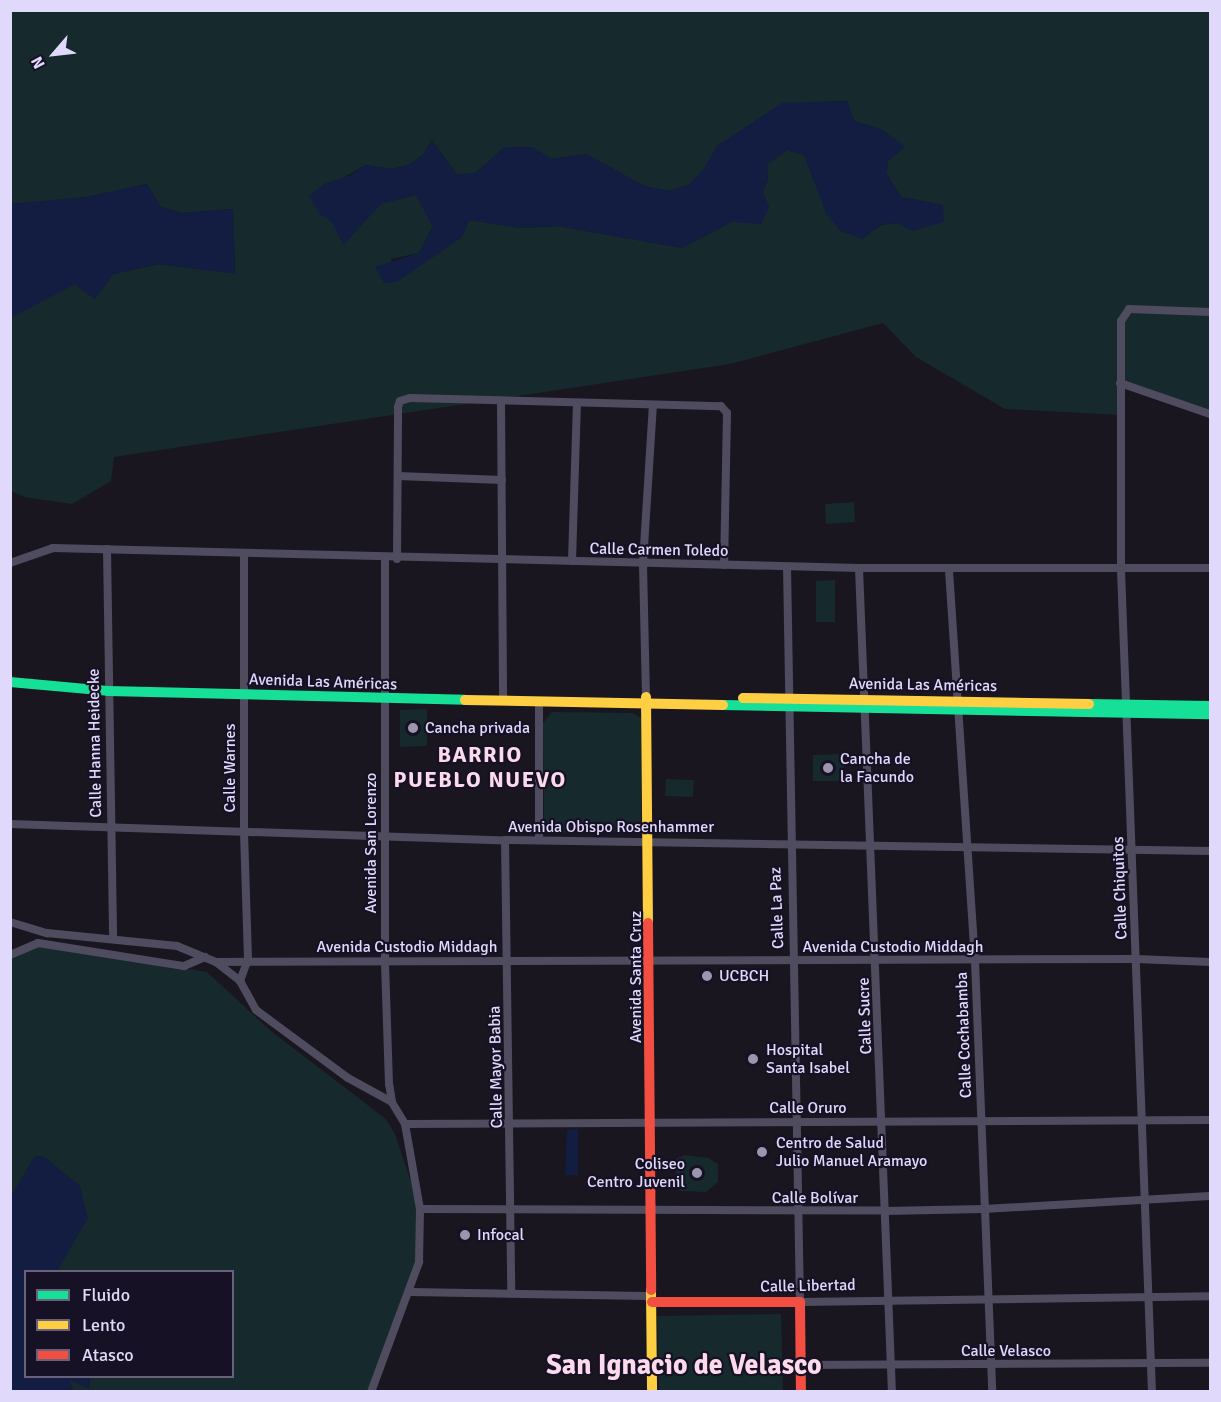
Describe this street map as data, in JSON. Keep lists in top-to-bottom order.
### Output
{
  "streets": {
    "main road": [
      "Avenida Las Américas",
      "Calle La Paz",
      "Avenida Santa Cruz",
      "Calle Libertad"
    ],
    "street": [
      "Calle Carmen Toledo",
      "Calle Hanna Heidecke",
      "Calle Warnes",
      "Avenida Obispo Rosenhammer",
      "Avenida San Lorenzo",
      "Calle Chiquitos",
      "Avenida Custodio Middagh",
      "Calle Sucre",
      "Calle Cochabamba",
      "Calle Mayor Babia",
      "Calle Oruro",
      "Calle Bolívar",
      "Calle Velasco"
    ]
  },
  "crossings": [
    ["Calle Carmen Toledo", "Calle Hanna Heidecke"],
    ["Calle Carmen Toledo", "Calle Warnes"],
    ["Calle Carmen Toledo", "Avenida San Lorenzo"],
    ["Calle Carmen Toledo", "Calle Chiquitos"],
    ["Calle Carmen Toledo", "Calle La Paz"],
    ["Calle Carmen Toledo", "Avenida Santa Cruz"],
    ["Calle Carmen Toledo", "Calle Sucre"],
    ["Calle Carmen Toledo", "Calle Cochabamba"],
    ["Avenida Las Américas", "Calle Hanna Heidecke"],
    ["Avenida Las Américas", "Calle Warnes"],
    ["Avenida Las Américas", "Avenida San Lorenzo"],
    ["Avenida Las Américas", "Calle Chiquitos"],
    ["Avenida Las Américas", "Calle La Paz"],
    ["Avenida Las Américas", "Avenida Santa Cruz"],
    ["Avenida Las Américas", "Calle Sucre"],
    ["Avenida Las Américas", "Calle Cochabamba"],
    ["Calle Hanna Heidecke", "Avenida Obispo Rosenhammer"],
    ["Calle Warnes", "Avenida Obispo Rosenhammer"],
    ["Calle Warnes", "Avenida Custodio Middagh"],
    ["Avenida Obispo Rosenhammer", "Avenida San Lorenzo"],
    ["Avenida Obispo Rosenhammer", "Calle Chiquitos"],
    ["Avenida Obispo Rosenhammer", "Calle La Paz"],
    ["Avenida Obispo Rosenhammer", "Avenida Santa Cruz"],
    ["Avenida Obispo Rosenhammer", "Calle Sucre"],
    ["Avenida Obispo Rosenhammer", "Calle Cochabamba"],
    ["Avenida Obispo Rosenhammer", "Calle Mayor Babia"],
    ["Avenida San Lorenzo", "Avenida Custodio Middagh"],
    ["Avenida San Lorenzo", "Calle Oruro"],
    ["Calle Chiquitos", "Avenida Custodio Middagh"],
    ["Calle Chiquitos", "Calle Oruro"],
    ["Calle Chiquitos", "Calle Bolívar"],
    ["Calle Chiquitos", "Calle Libertad"],
    ["Calle Chiquitos", "Calle Velasco"],
    ["Calle La Paz", "Avenida Custodio Middagh"],
    ["Calle La Paz", "Calle Oruro"],
    ["Calle La Paz", "Calle Bolívar"],
    ["Calle La Paz", "Calle Libertad"],
    ["Calle La Paz", "Calle Velasco"],
    ["Avenida Custodio Middagh", "Avenida Santa Cruz"],
    ["Avenida Custodio Middagh", "Calle Sucre"],
    ["Avenida Custodio Middagh", "Calle Cochabamba"],
    ["Avenida Custodio Middagh", "Calle Mayor Babia"],
    ["Avenida Santa Cruz", "Calle Oruro"],
    ["Avenida Santa Cruz", "Calle Bolívar"],
    ["Avenida Santa Cruz", "Calle Libertad"],
    ["Calle Sucre", "Calle Oruro"],
    ["Calle Sucre", "Calle Bolívar"],
    ["Calle Sucre", "Calle Libertad"],
    ["Calle Sucre", "Calle Velasco"],
    ["Calle Cochabamba", "Calle Oruro"],
    ["Calle Cochabamba", "Calle Bolívar"],
    ["Calle Cochabamba", "Calle Libertad"],
    ["Calle Cochabamba", "Calle Velasco"],
    ["Calle Mayor Babia", "Calle Oruro"],
    ["Calle Mayor Babia", "Calle Bolívar"],
    ["Calle Mayor Babia", "Calle Libertad"]
  ],
  "districts": ["BARRIO PUEBLO NUEVO", "San Ignacio de Velasco"],
  "places": [
    "Cancha privada",
    "Cancha de la Facundo",
    "UCBCH",
    "Hospital Santa Isabel",
    "Centro de Salud Julio Manuel Aramayo",
    "Coliseo Centro Juvenil",
    "Infocal"
  ],
  "legend": ["Fluido", "Lento", "Atasco"],
  "north": "bottom left"
}
